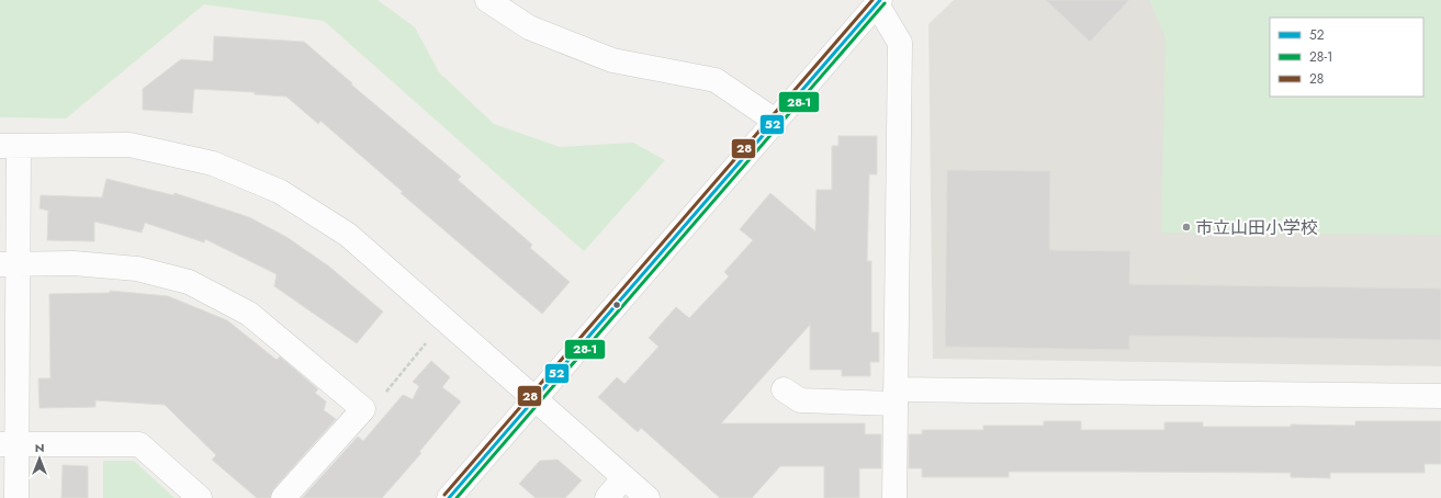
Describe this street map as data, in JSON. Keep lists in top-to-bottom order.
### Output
{
  "places": ["市立山田小学校"],
  "lines": ["transit line 52", "transit line 28", "transit line 28-1"],
  "legend": ["52", "28-1", "28"],
  "north": "top"
}
